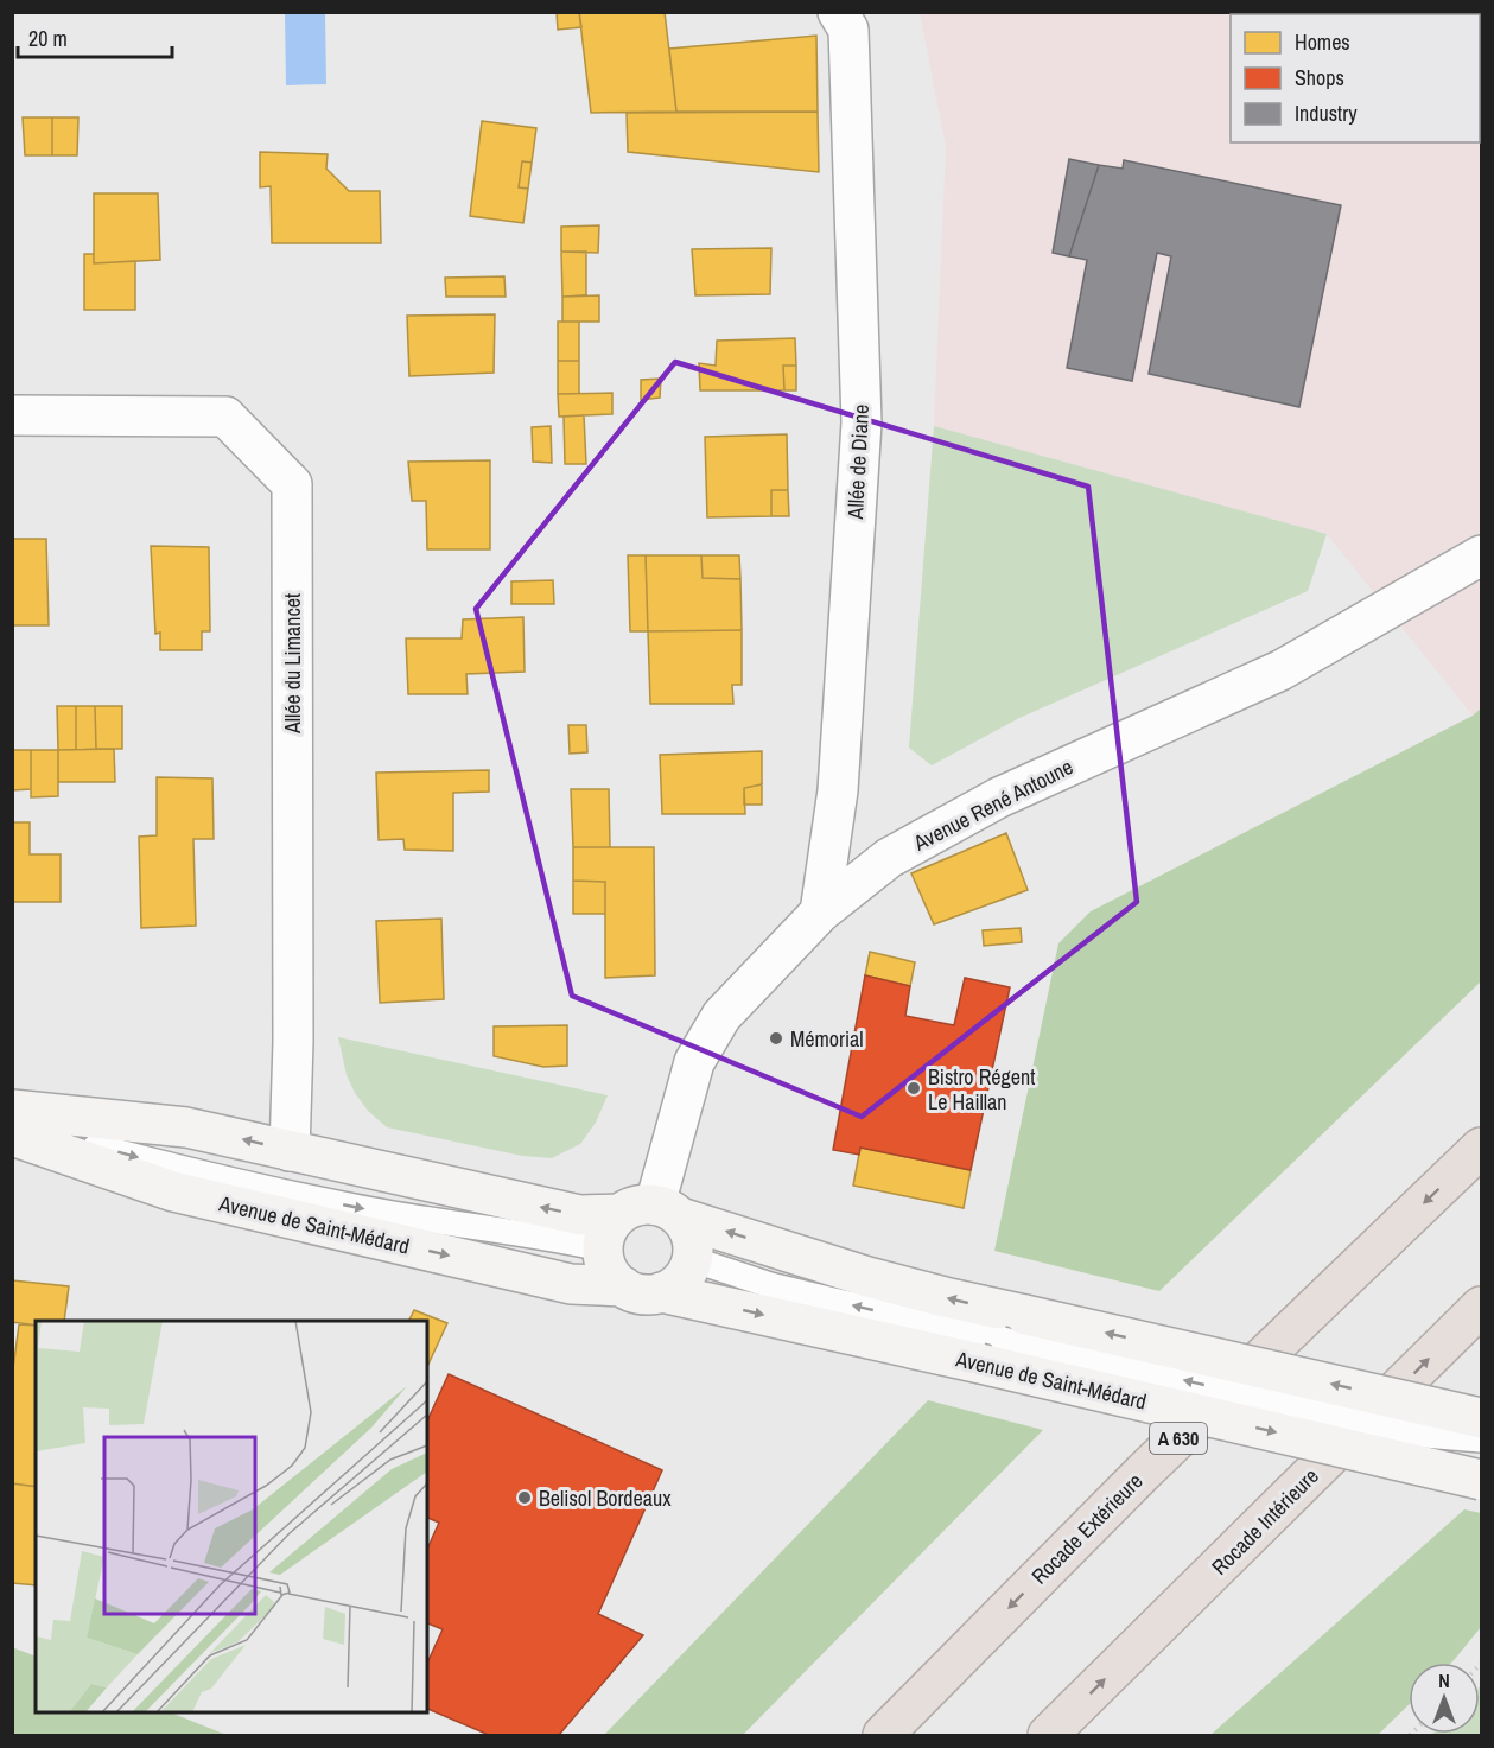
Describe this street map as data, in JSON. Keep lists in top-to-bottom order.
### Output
{
  "streets": {
    "highway": ["A 630", "Rocade Intérieure", "Rocade Extérieure"],
    "main road": ["Avenue de Saint-Médard"],
    "street": ["Allée de Diane", "Allée du Limancet", "Avenue René Antoune"]
  },
  "crossings": [
    ["Allée de Diane", "Avenue René Antoune"],
    ["Allée du Limancet", "Avenue de Saint-Médard"],
    ["Avenue René Antoune", "Avenue de Saint-Médard"]
  ],
  "one_way": ["Rocade Intérieure", "Rocade Extérieure"],
  "places": ["Mémorial", "Bistro Régent Le Haillan", "Belisol Bordeaux"],
  "legend": ["Homes", "Shops", "Industry"],
  "scale_bar": "20 m",
  "north": "top"
}
